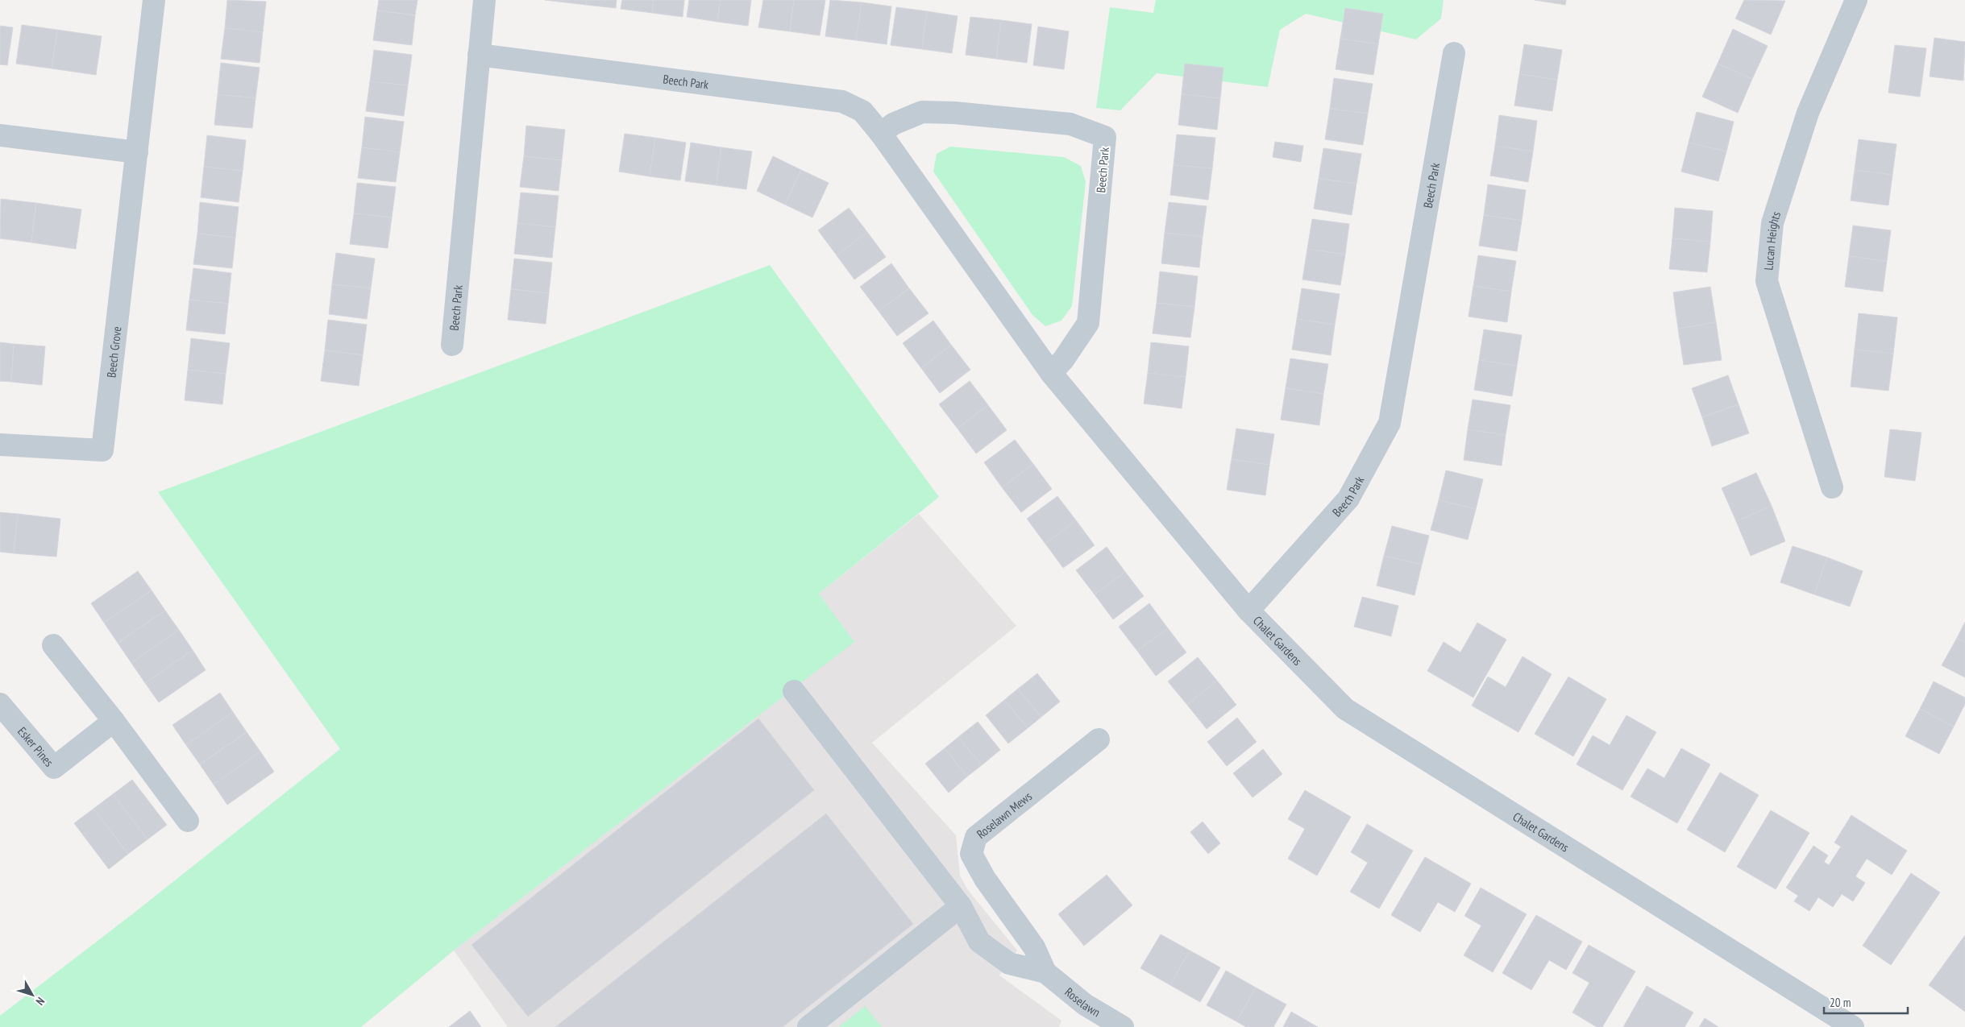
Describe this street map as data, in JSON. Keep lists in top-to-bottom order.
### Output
{
  "streets": {
    "street": [
      "Beech Park",
      "Lucan Heights",
      "Beech Grove",
      "Chalet Gardens",
      "Esker Pines",
      "Roselawn Mews",
      "Roselawn"
    ]
  },
  "crossings": [
    ["Beech Park", "Chalet Gardens"],
    ["Roselawn Mews", "Roselawn"]
  ],
  "scale_bar": "20 m",
  "north": "bottom right"
}
